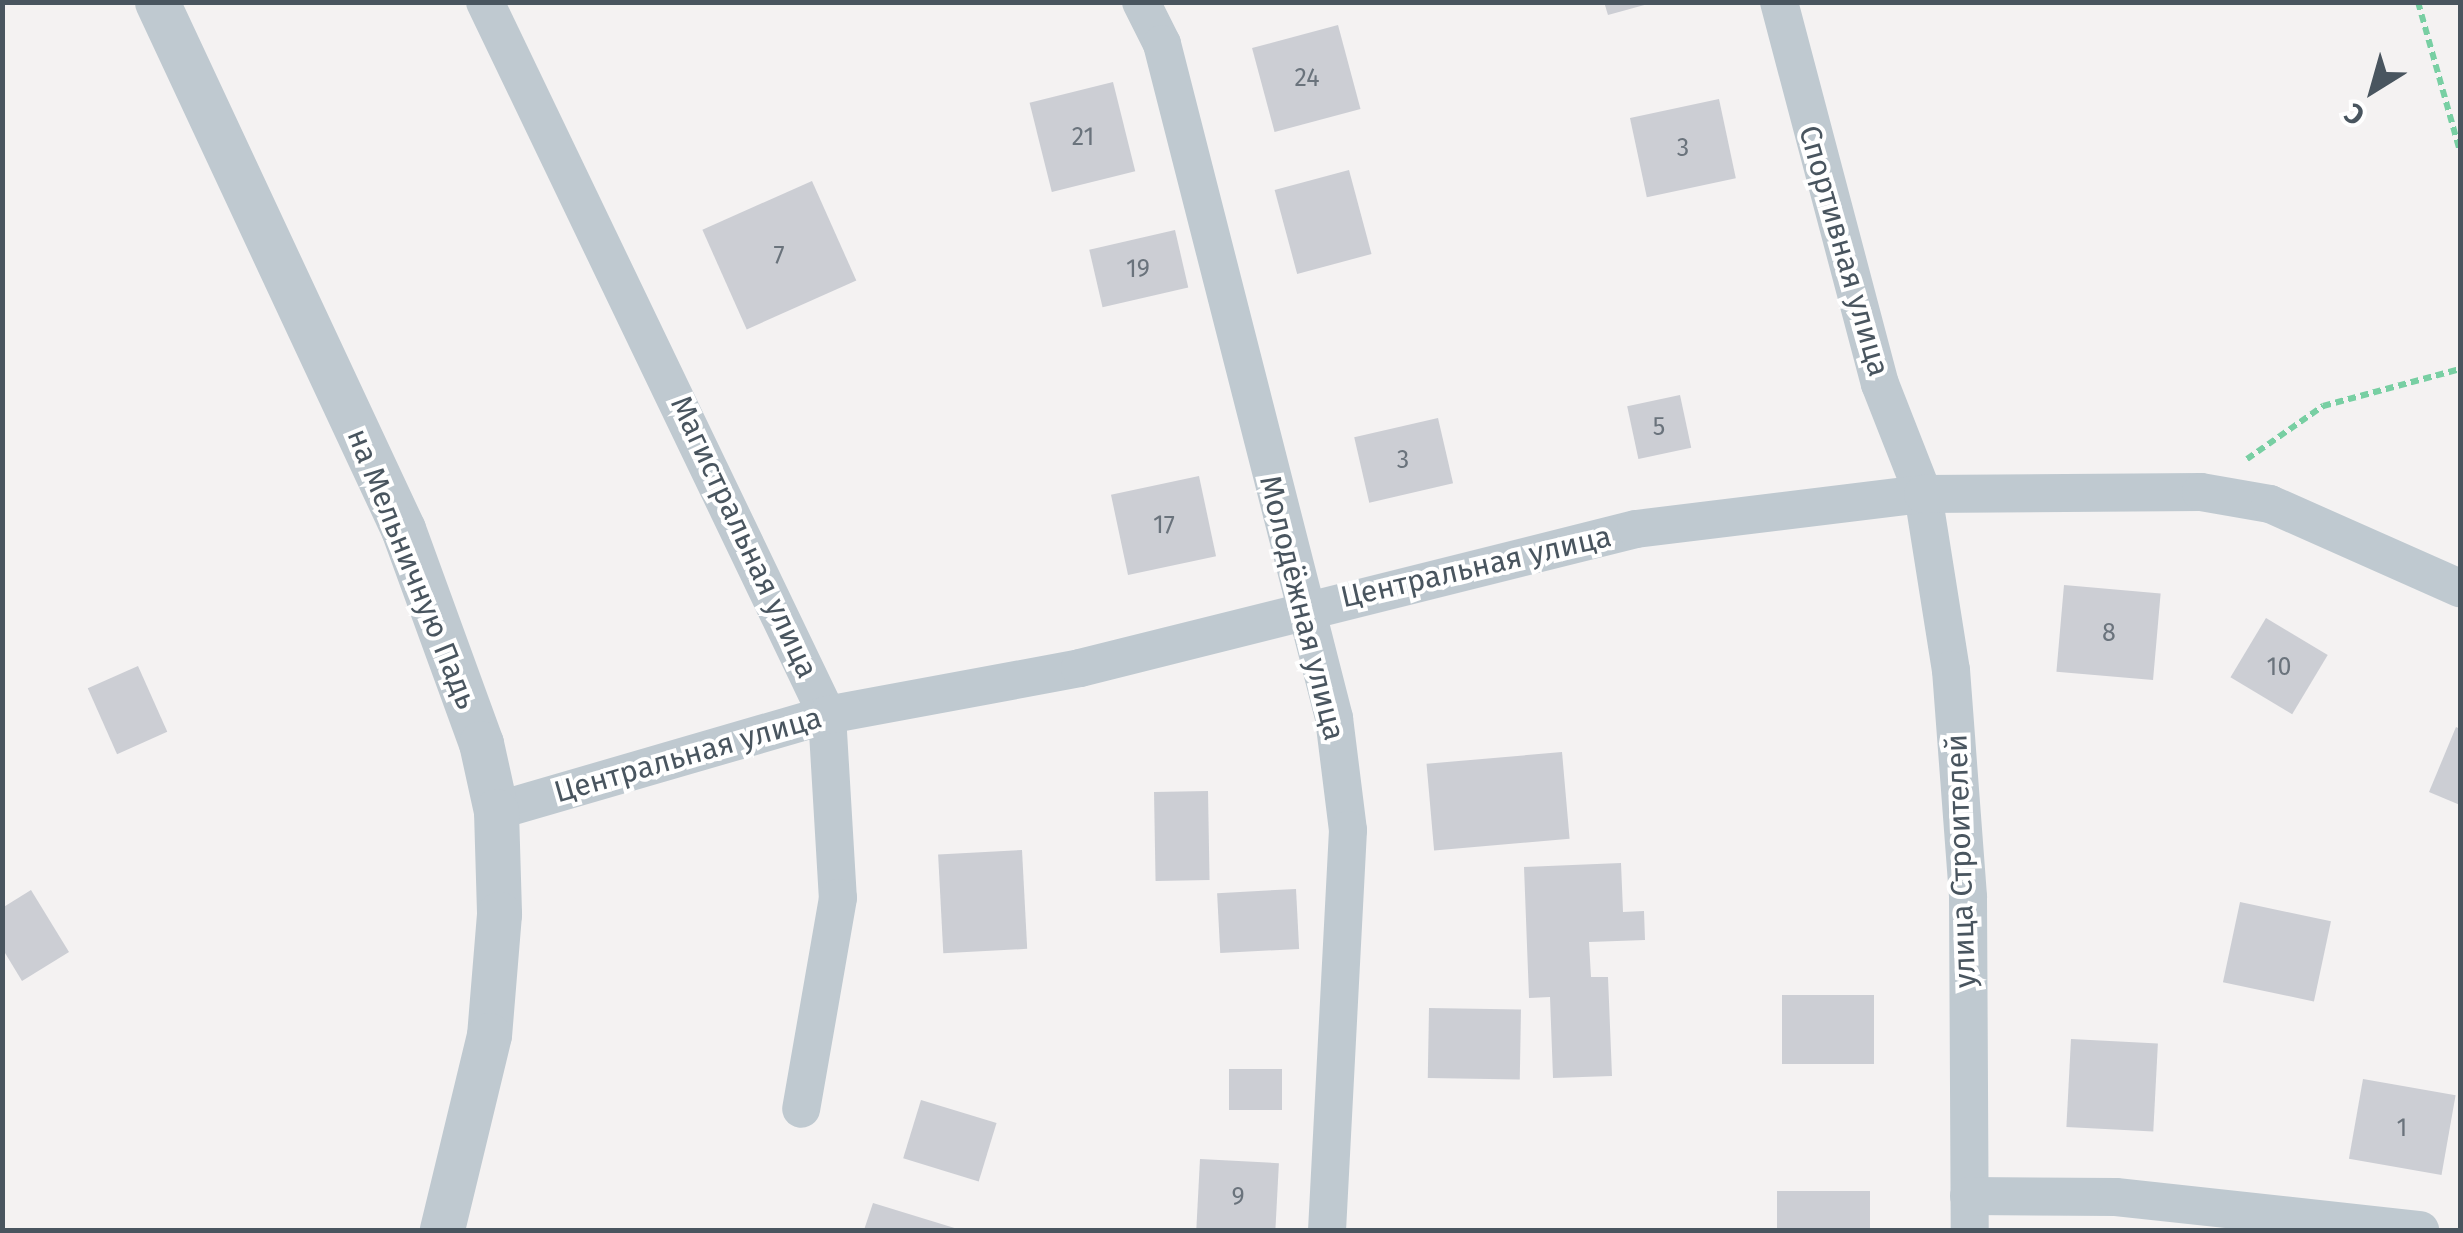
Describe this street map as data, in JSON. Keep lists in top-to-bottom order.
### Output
{
  "streets": {
    "street": [
      "Спортивная улица",
      "Магистральная улица",
      "Центральная улица",
      "на Мельничную Падь",
      "Молодёжная улица",
      "улица Строителей"
    ]
  },
  "crossings": [
    ["Спортивная улица", "Центральная улица"],
    ["Спортивная улица", "улица Строителей"],
    ["Магистральная улица", "Центральная улица"],
    ["Центральная улица", "на Мельничную Падь"],
    ["Центральная улица", "Молодёжная улица"],
    ["Центральная улица", "улица Строителей"]
  ],
  "house_numbers": [
    "24",
    "21",
    "3",
    "7",
    "19",
    "5",
    "3",
    "17",
    "8",
    "10",
    "1",
    "9"
  ],
  "north": "bottom left"
}
